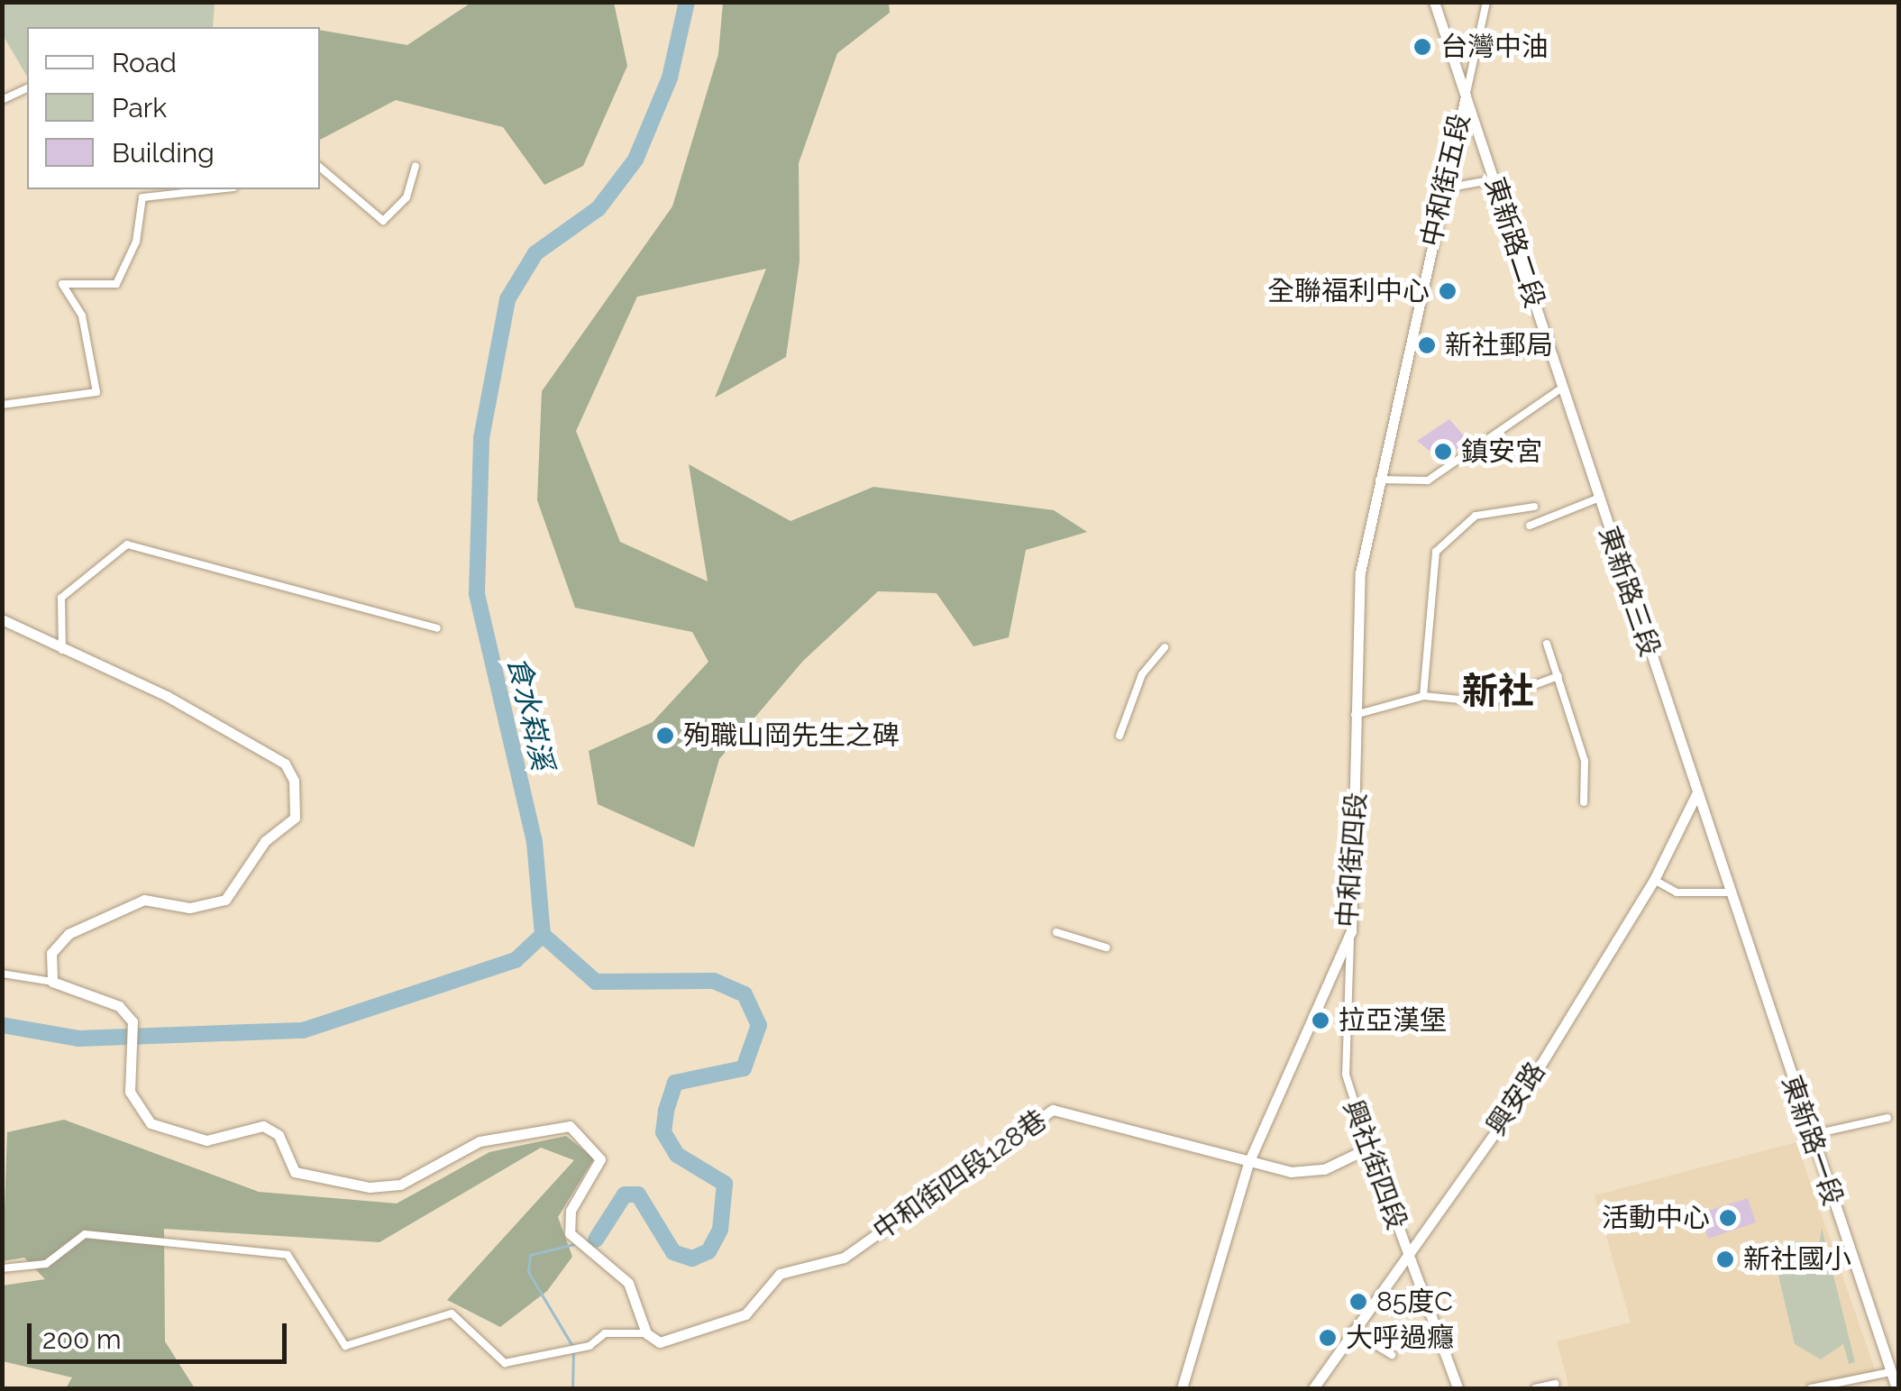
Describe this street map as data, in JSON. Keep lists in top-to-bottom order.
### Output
{
  "streets": {
    "street": [
      "中和街五段",
      "東新路二段",
      "東新路三段",
      "中和街四段",
      "興安路",
      "東新路一段",
      "興社街四段",
      "中和街四段128巷"
    ]
  },
  "crossings": [
    ["中和街五段", "東新路二段"],
    ["中和街五段", "中和街四段"],
    ["東新路二段", "東新路三段"],
    ["東新路三段", "興安路"],
    ["中和街四段", "興社街四段"],
    ["中和街四段", "中和街四段128巷"],
    ["興安路", "興社街四段"]
  ],
  "districts": ["新社"],
  "water": ["食水嵙溪"],
  "places": [
    "台灣中油",
    "全聯福利中心",
    "新社郵局",
    "鎮安宮",
    "殉職山岡先生之碑",
    "拉亞漢堡",
    "活動中心",
    "新社國小",
    "85度C",
    "大呼過癮"
  ],
  "legend": ["Road", "Park", "Building"],
  "scale_bar": "200 m"
}
